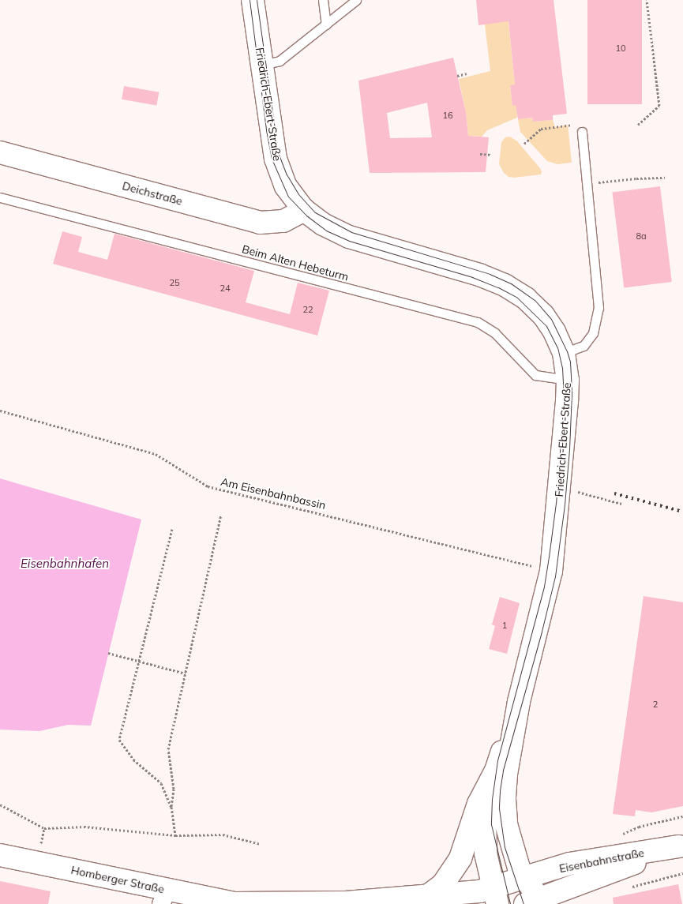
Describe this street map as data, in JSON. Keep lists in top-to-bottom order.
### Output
{
  "streets": {
    "main road": [
      "Friedrich-Ebert-Straße",
      "Deichstraße",
      "Eisenbahnstraße",
      "Homberger Straße"
    ],
    "lane": ["Beim Alten Hebeturm"],
    "path": ["Am Eisenbahnbassin"]
  },
  "crossings": [
    ["Friedrich-Ebert-Straße", "Deichstraße"],
    ["Friedrich-Ebert-Straße", "Beim Alten Hebeturm"],
    ["Friedrich-Ebert-Straße", "Am Eisenbahnbassin"],
    ["Friedrich-Ebert-Straße", "Eisenbahnstraße"],
    ["Friedrich-Ebert-Straße", "Homberger Straße"],
    ["Eisenbahnstraße", "Homberger Straße"]
  ],
  "water": ["Eisenbahnhafen"],
  "house_numbers": [
    "10",
    "16",
    "8a",
    "25",
    "24",
    "22",
    "1",
    "2"
  ]
}
